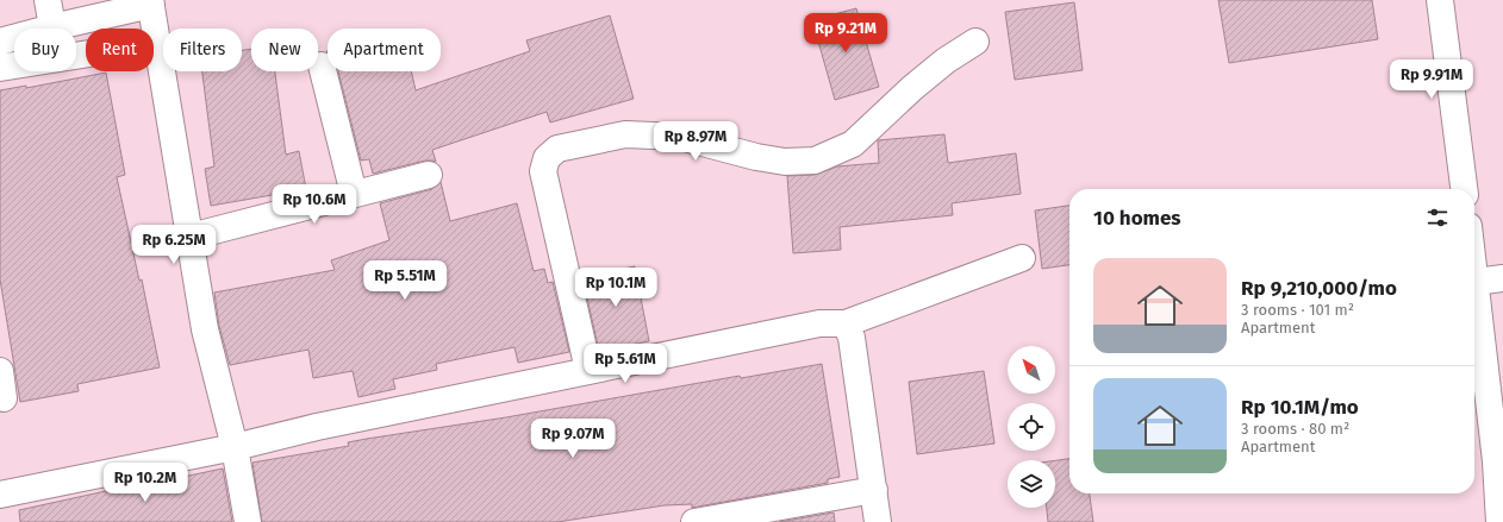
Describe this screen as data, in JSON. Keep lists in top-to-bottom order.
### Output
{
  "north": "top left",
  "page": {
    "price": [
      "Rp 9.21M",
      "Rp 9.91M",
      "Rp 8.97M",
      "Rp 10.6M",
      "Rp 6.25M",
      "Rp 5.51M",
      "Rp 10.1M",
      "Rp 5.61M",
      "Rp 9.07M",
      "Rp 10.2M"
    ],
    "chip": [
      "Buy",
      "Rent",
      "Filters",
      "New",
      "Apartment"
    ],
    "heading": "10 homes",
    "list": [
      {
        "name": "Rp 9,210,000/mo",
        "note": "3 rooms · 101 m² · Apartment"
      },
      {
        "name": "Rp 10.1M/mo",
        "note": "3 rooms · 80 m² · Apartment"
      }
    ]
  }
}
